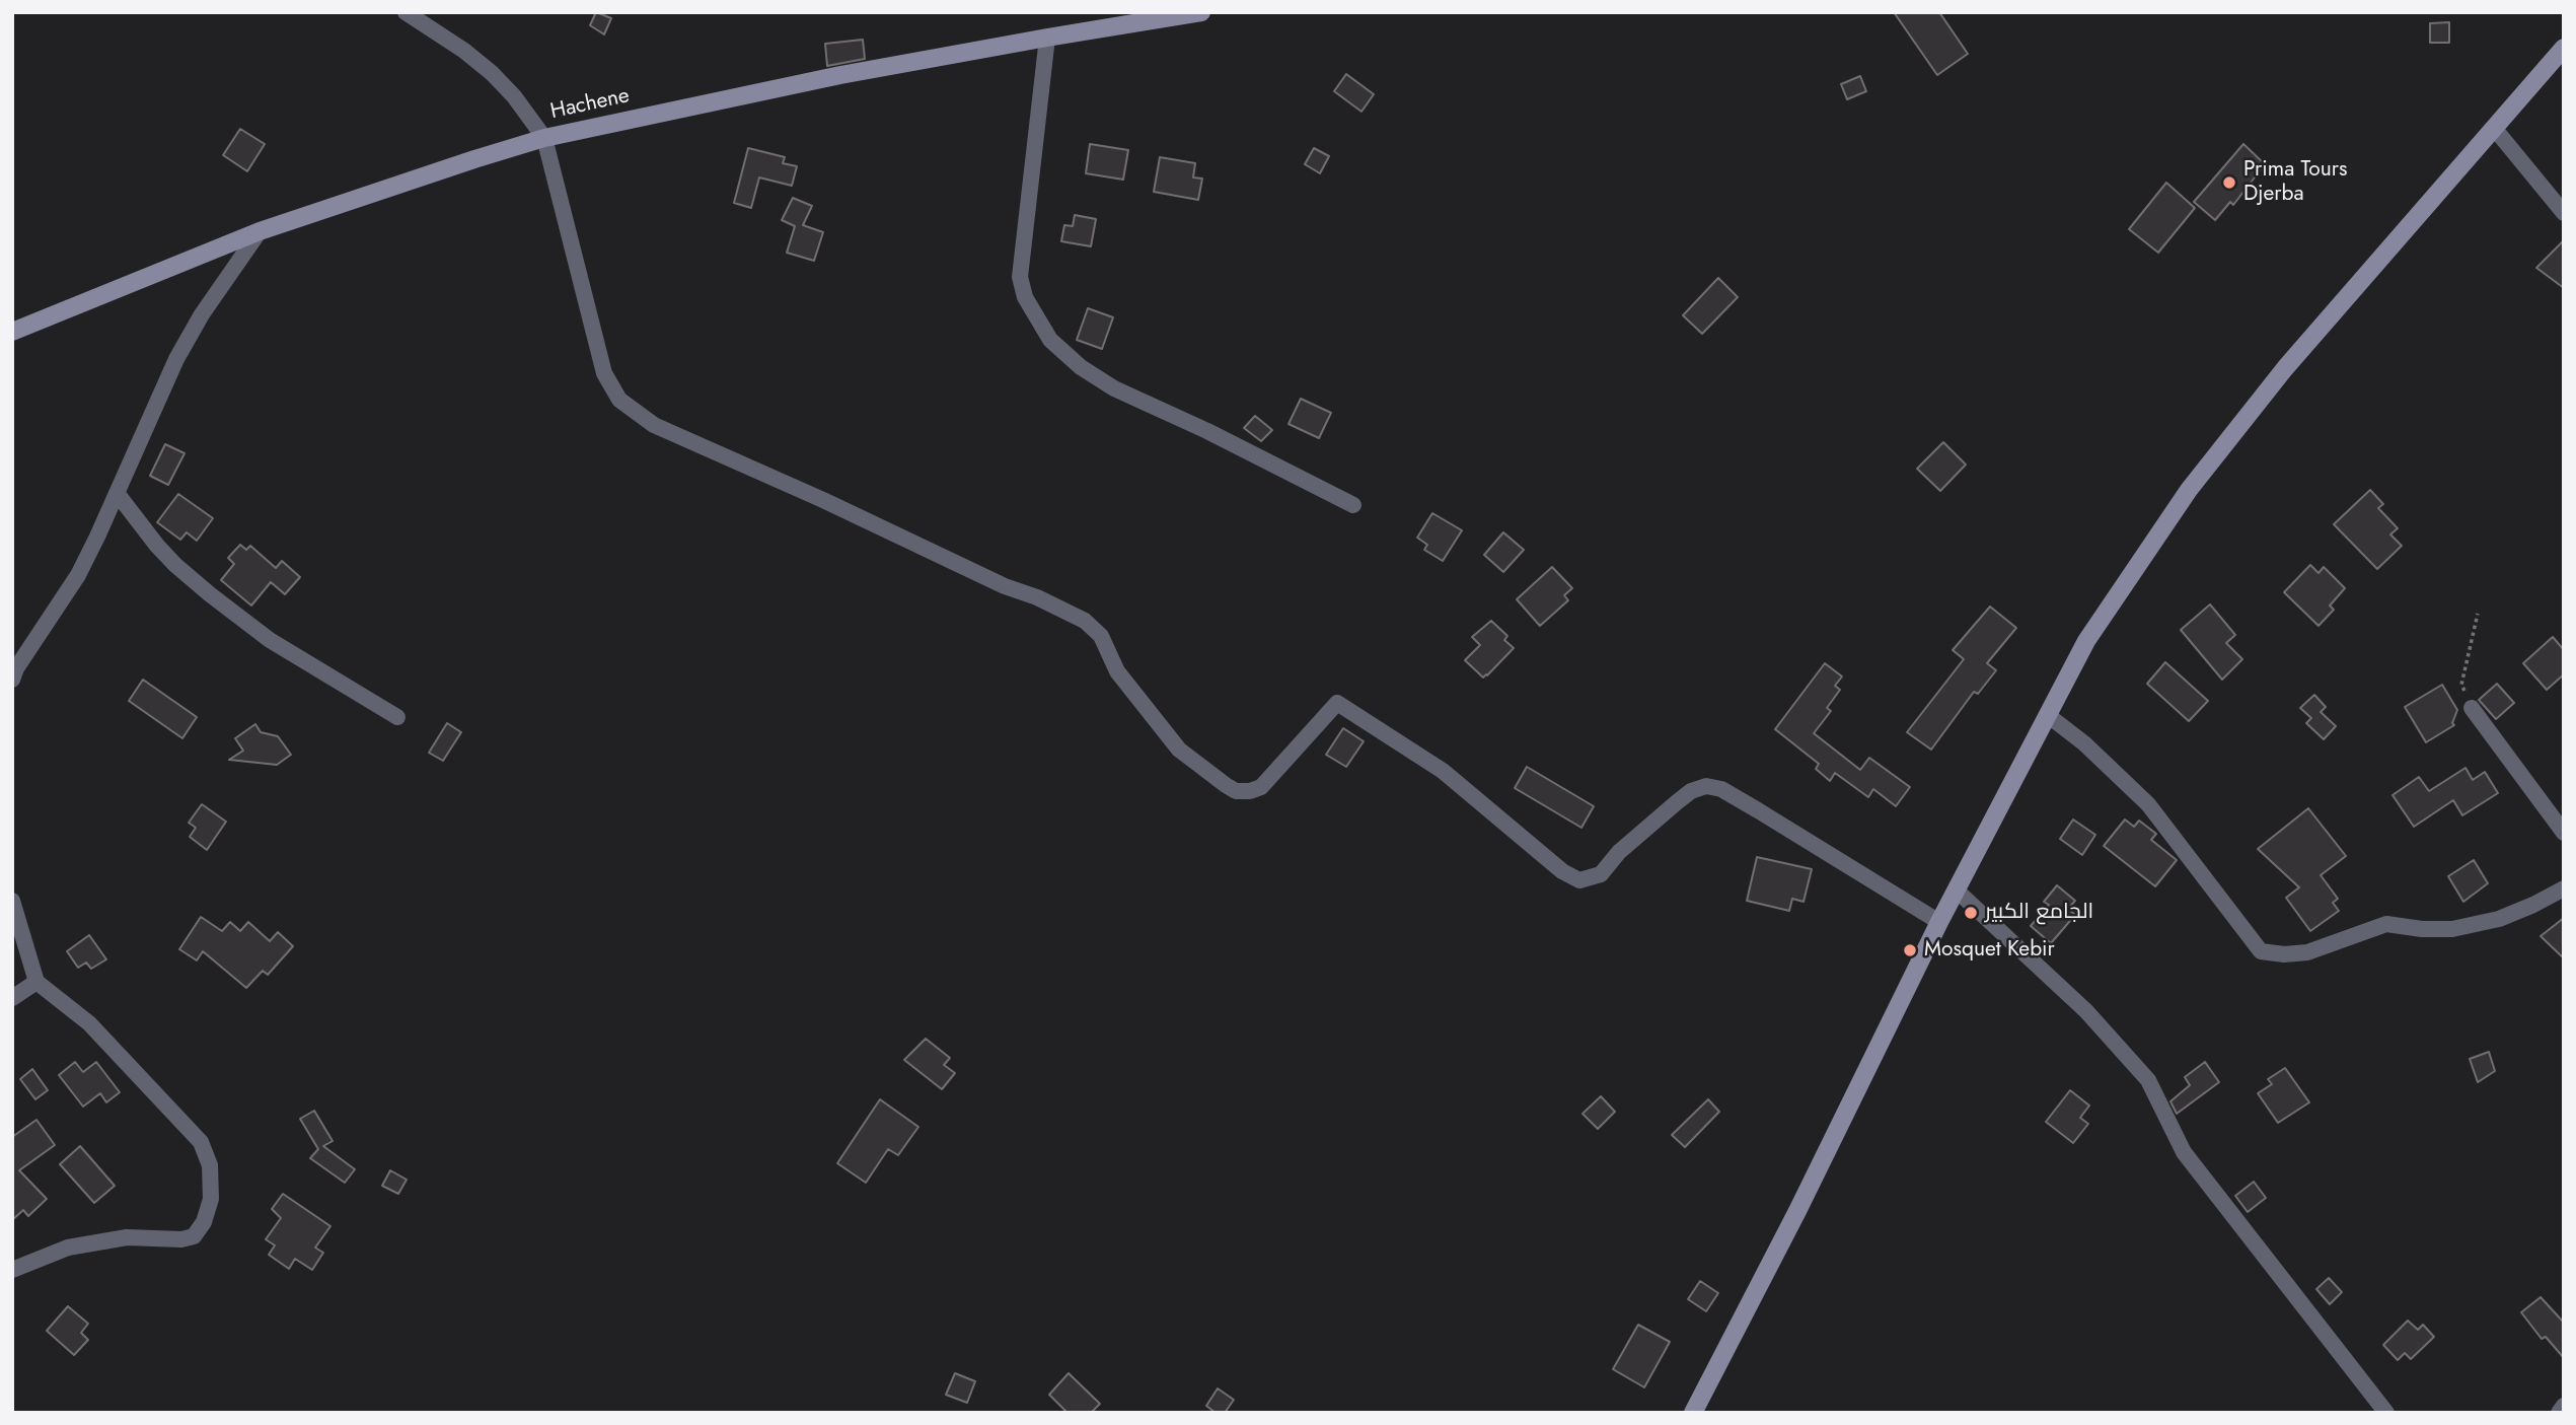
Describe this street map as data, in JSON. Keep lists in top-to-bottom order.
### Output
{
  "streets": {
    "main road": ["Hachene"]
  },
  "places": ["Prima Tours Djerba", "الجامع الكبير", "Mosquet Kebir"]
}
